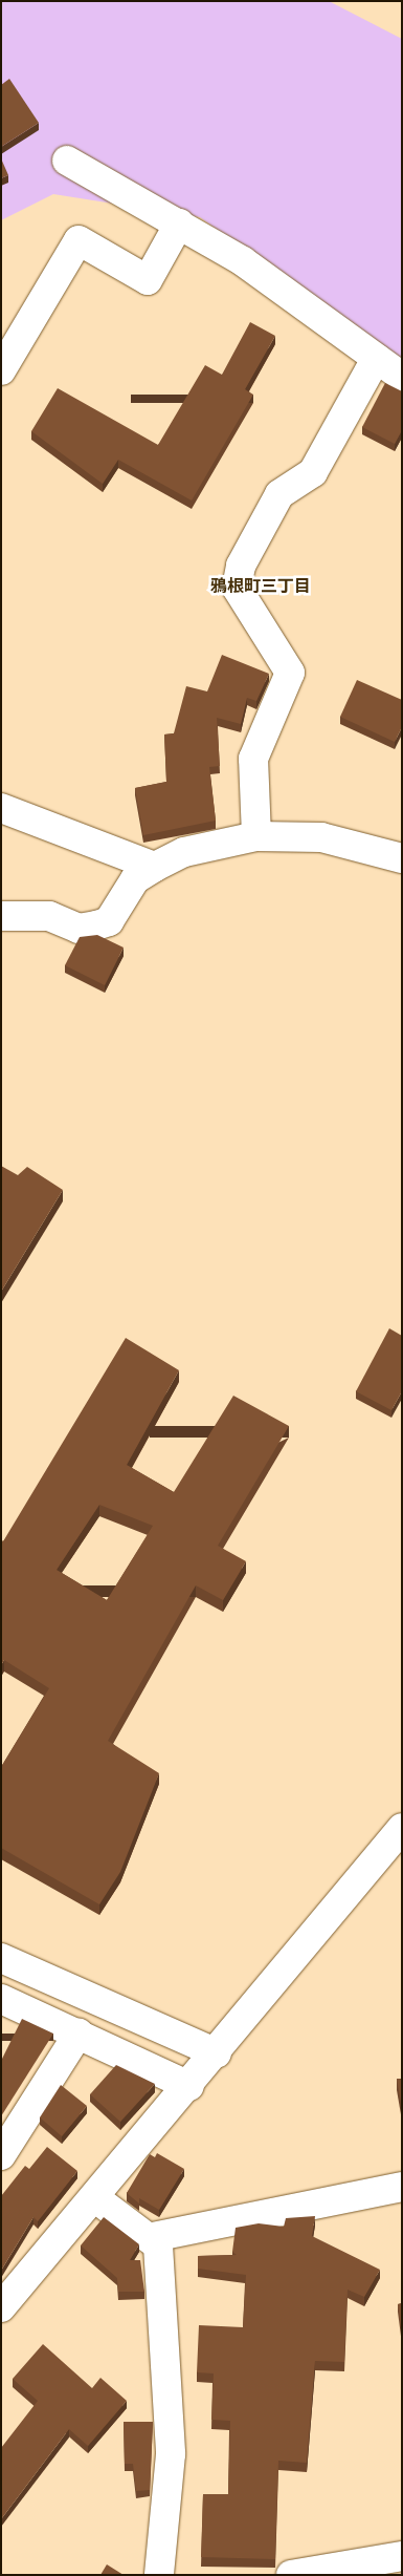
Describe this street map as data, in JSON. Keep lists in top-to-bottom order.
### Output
{
  "districts": ["鴉根町三丁目"]
}
